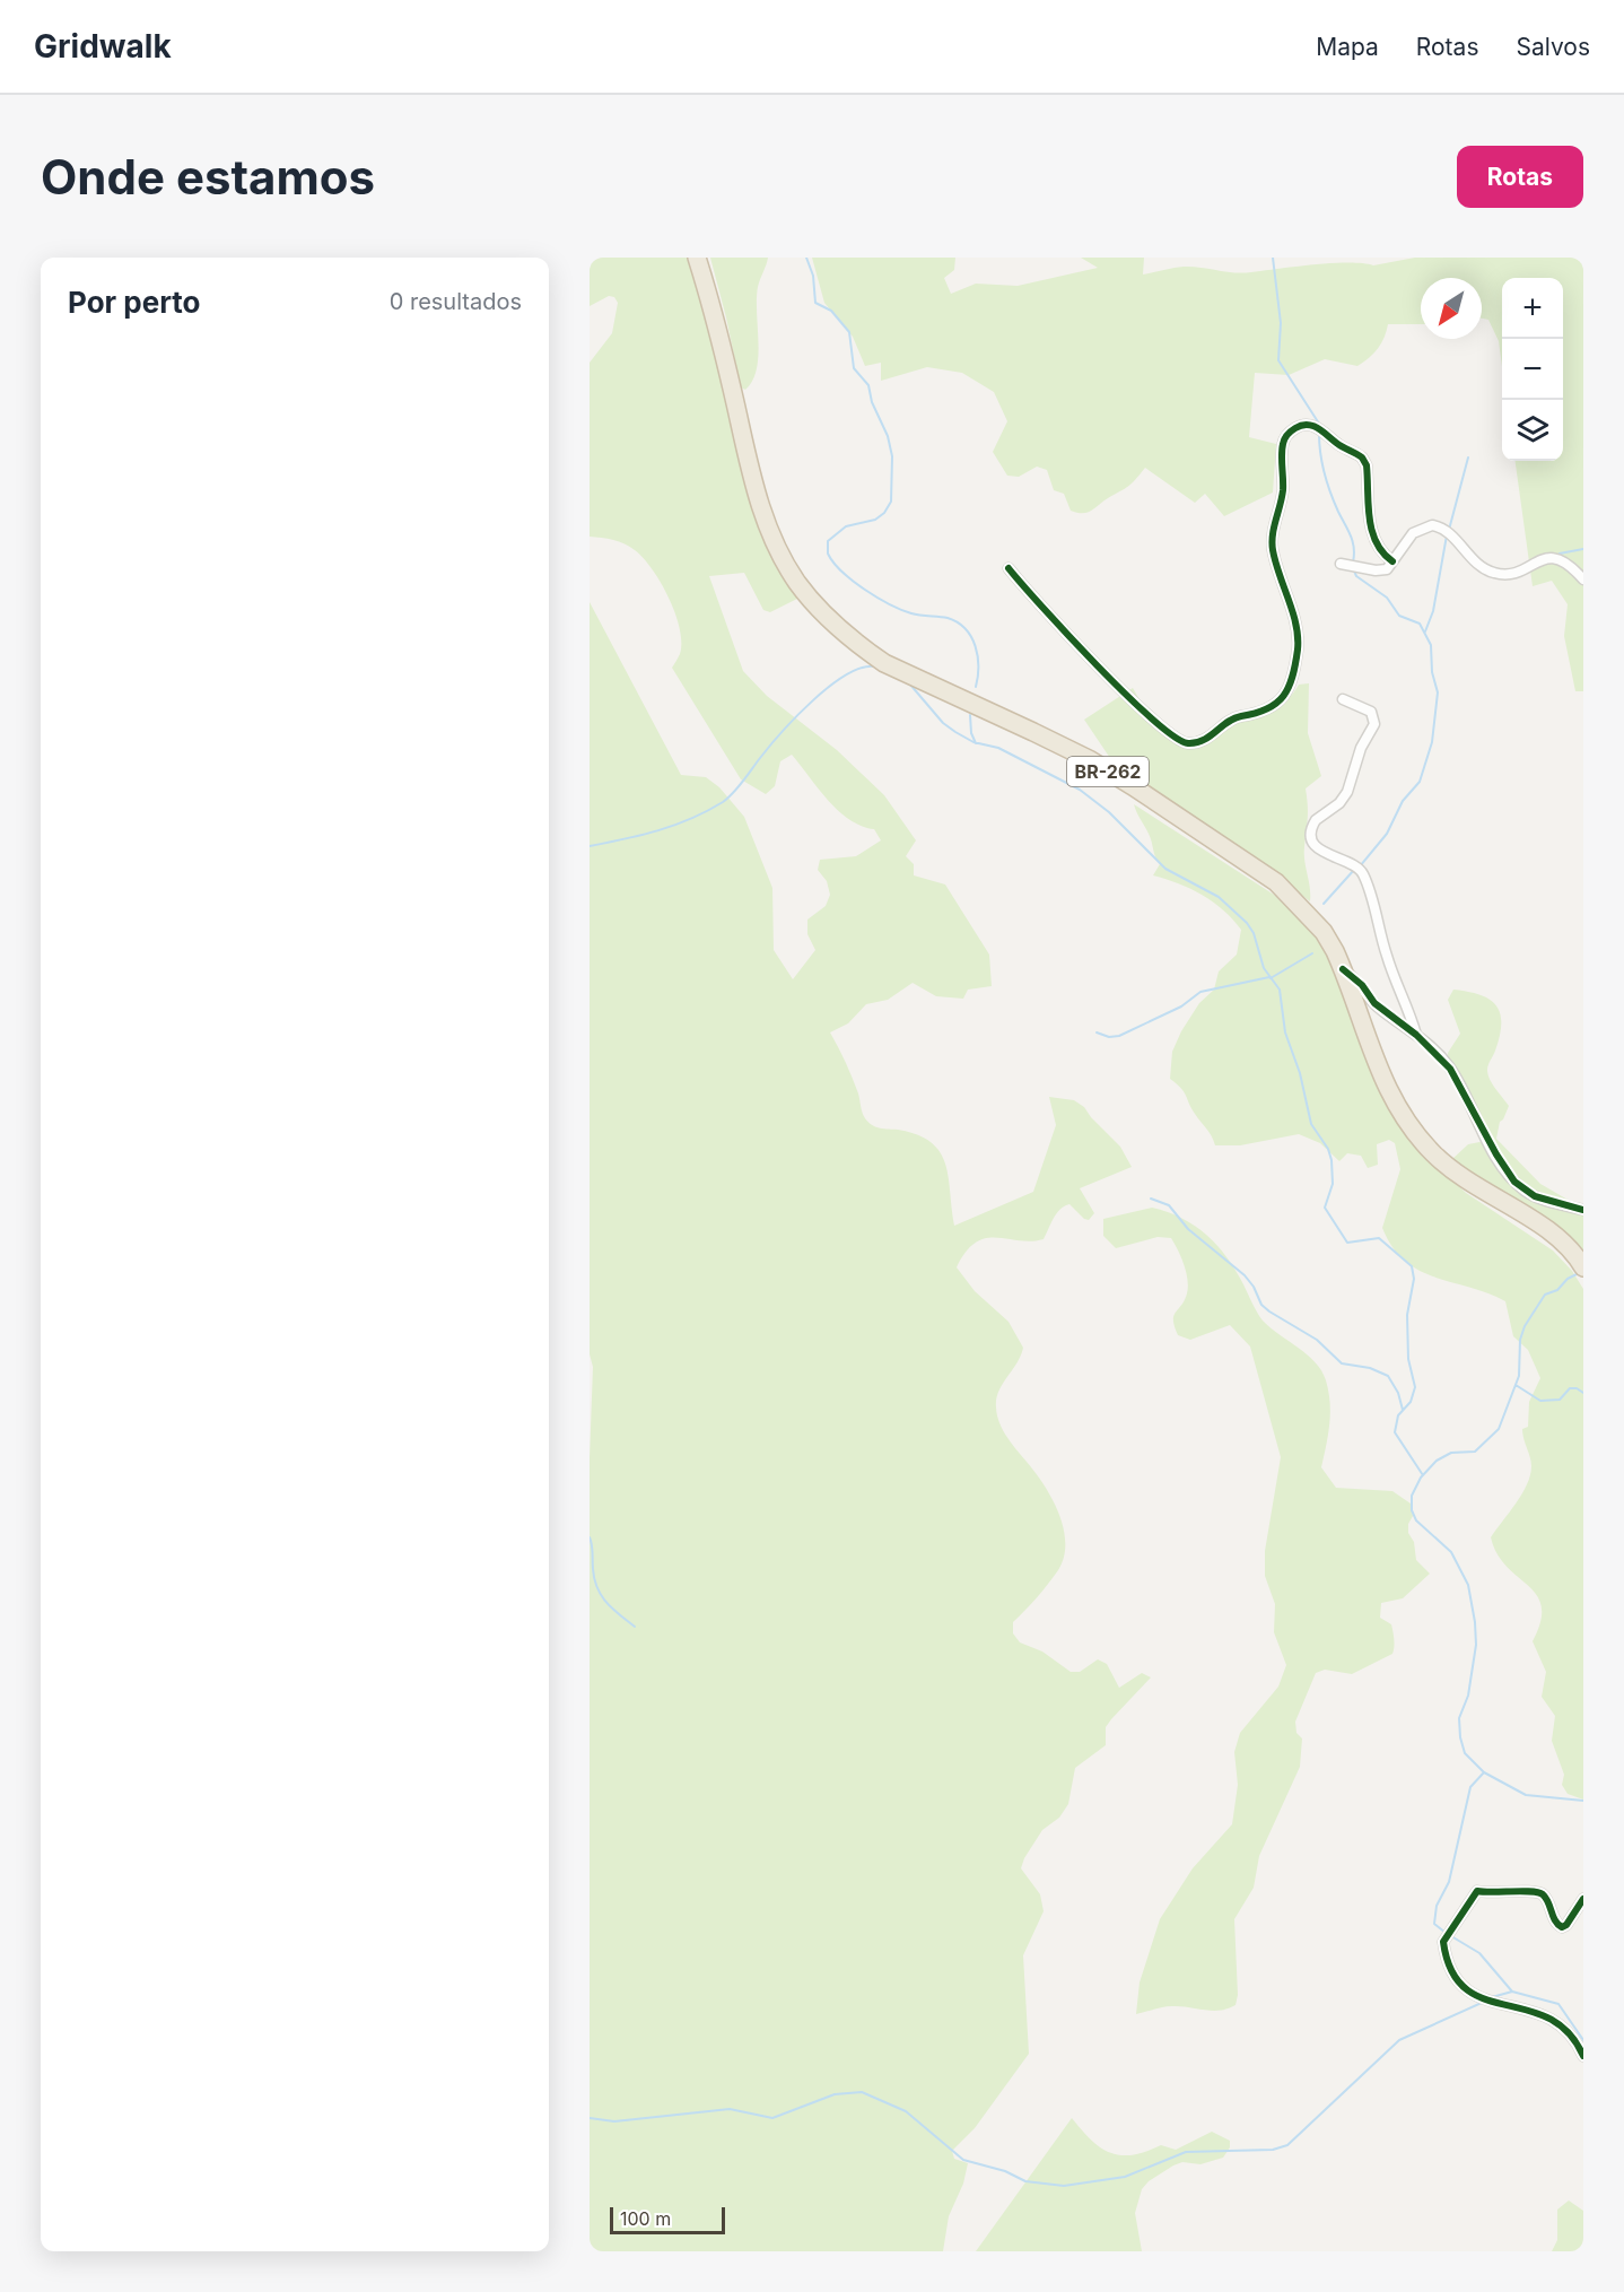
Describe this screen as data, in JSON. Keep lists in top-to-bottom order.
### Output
{
  "streets": {
    "highway": ["BR-262"]
  },
  "scale_bar": "100 m",
  "north": "bottom left",
  "page": {
    "header": "Gridwalk",
    "nav": ["Mapa", "Rotas", "Salvos"],
    "buttons": "Rotas",
    "title": "Onde estamos",
    "heading": ["Por perto", "0 resultados"],
    "map_buttons": ["+", "−"],
    "scale": "100 m"
  }
}
